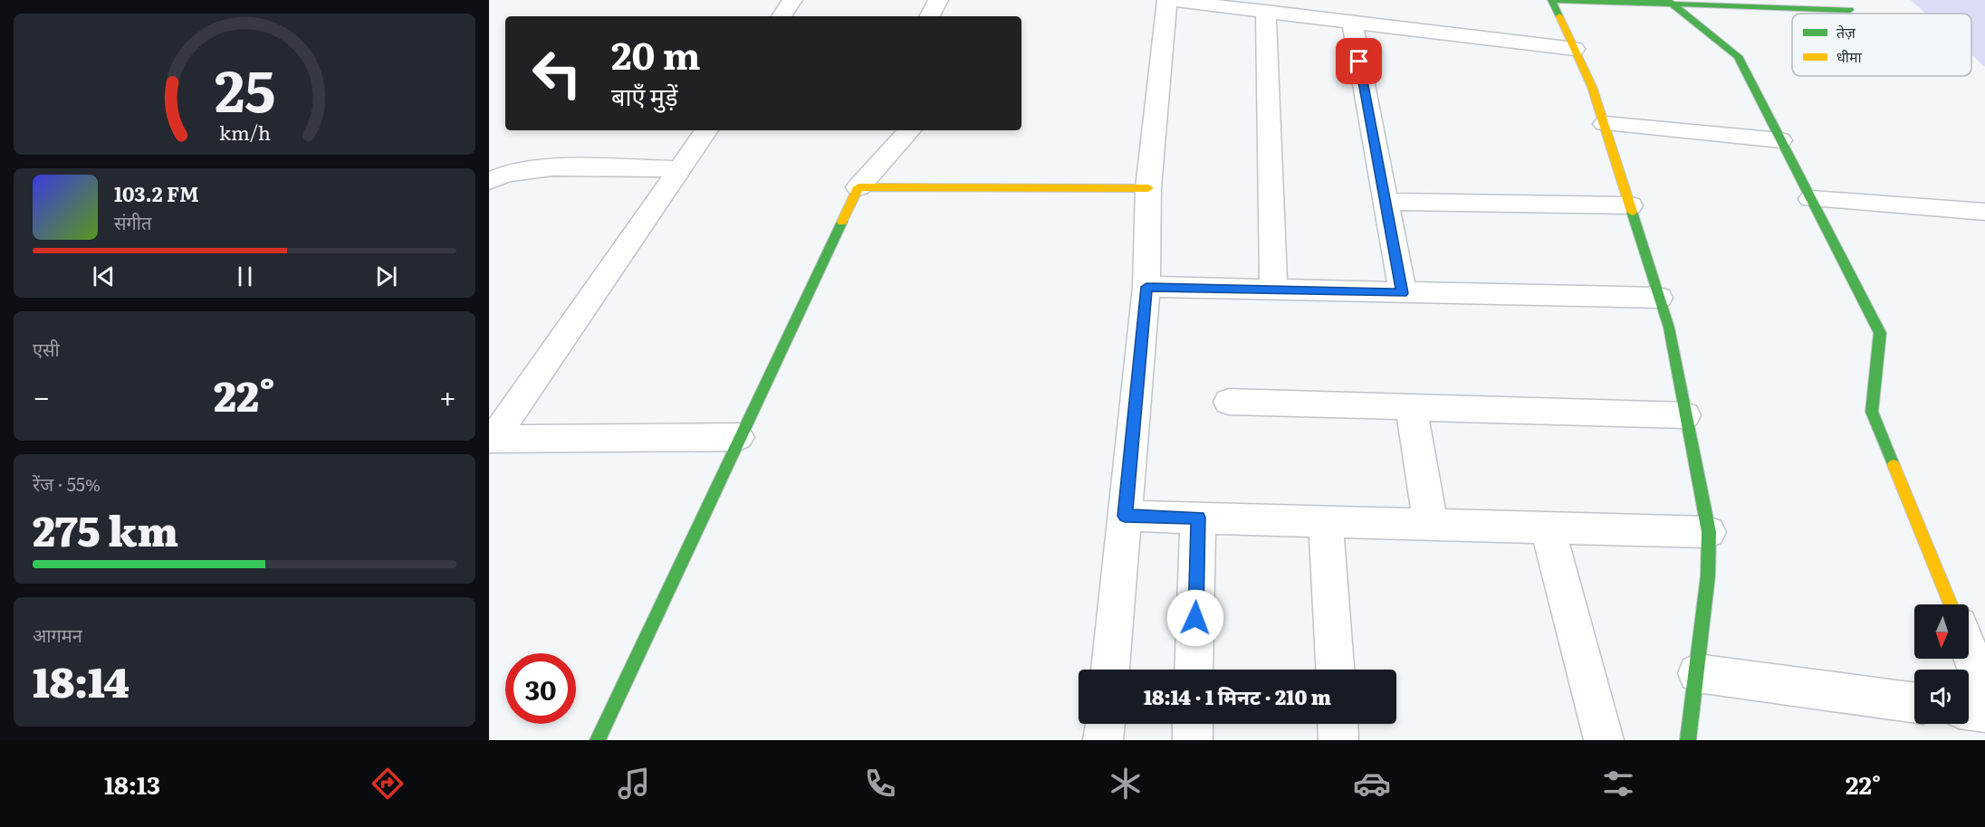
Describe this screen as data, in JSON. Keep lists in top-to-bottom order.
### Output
{
  "legend": ["तेज़", "धीमा"],
  "north": "bottom",
  "page": {
    "turn": ["20 m", "बाएँ मुड़ें"],
    "song": ["103.2 FM", "संगीत"],
    "tile": [
      "एसी",
      ["रेंज · 55%", "275 km"],
      ["आगमन", "18:14"]
    ],
    "heat": ["−", "22°", "+"],
    "limit": "30",
    "trip": "18:14 · 1 मिनट · 210 m",
    "tabs": ["18:13", "22°"],
    "gauge": ["25", "km/h"]
  }
}
